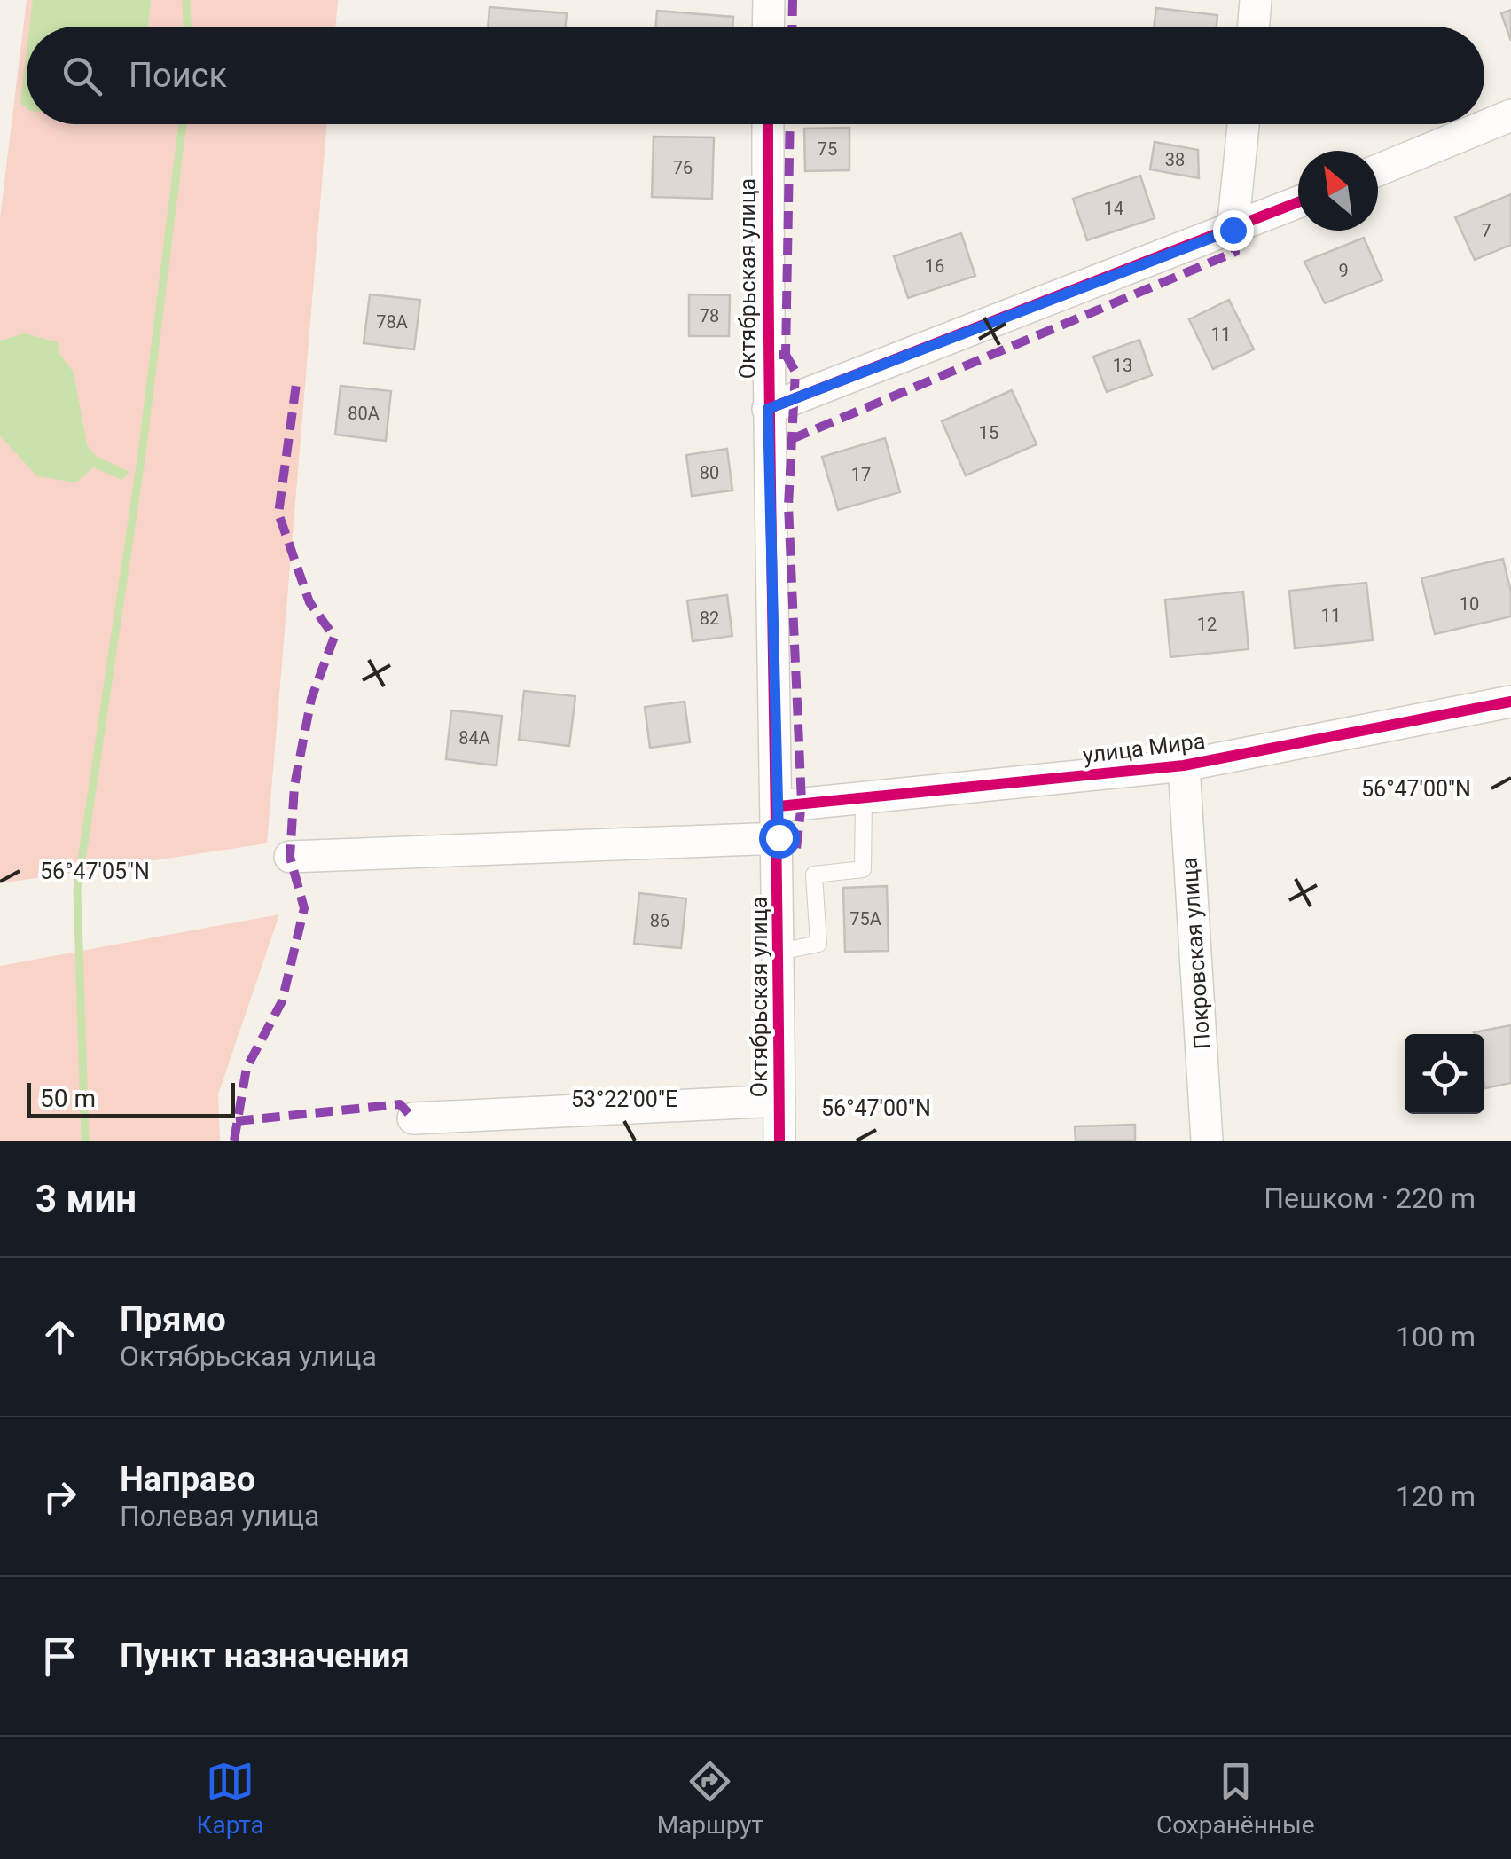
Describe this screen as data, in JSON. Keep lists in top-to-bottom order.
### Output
{
  "streets": {
    "street": ["Октябрьская улица", "улица Мира", "Покровская улица"]
  },
  "crossings": [
    ["Октябрьская улица", "улица Мира"],
    ["улица Мира", "Покровская улица"]
  ],
  "house_numbers": [
    "75",
    "38",
    "76",
    "14",
    "7",
    "16",
    "9",
    "78",
    "78А",
    "11",
    "13",
    "80А",
    "15",
    "80",
    "17",
    "10",
    "11",
    "82",
    "12",
    "84А",
    "75А",
    "86"
  ],
  "scale_bar": "50 m",
  "north": "top left",
  "page": {
    "search": "Поиск",
    "scale": "50 m",
    "heading": ["3 мин", "Пешком · 220 m"],
    "list": [
      ["Прямо", "Октябрьская улица", "100 m"],
      ["Направо", "Полевая улица", "120 m"],
      "Пункт назначения"
    ],
    "nav": ["Карта", "Маршрут", "Сохранённые"]
  },
  "coordinates": ["56°47'00\"N", "56°47'05\"N", "53°22'00\"E"]
}
